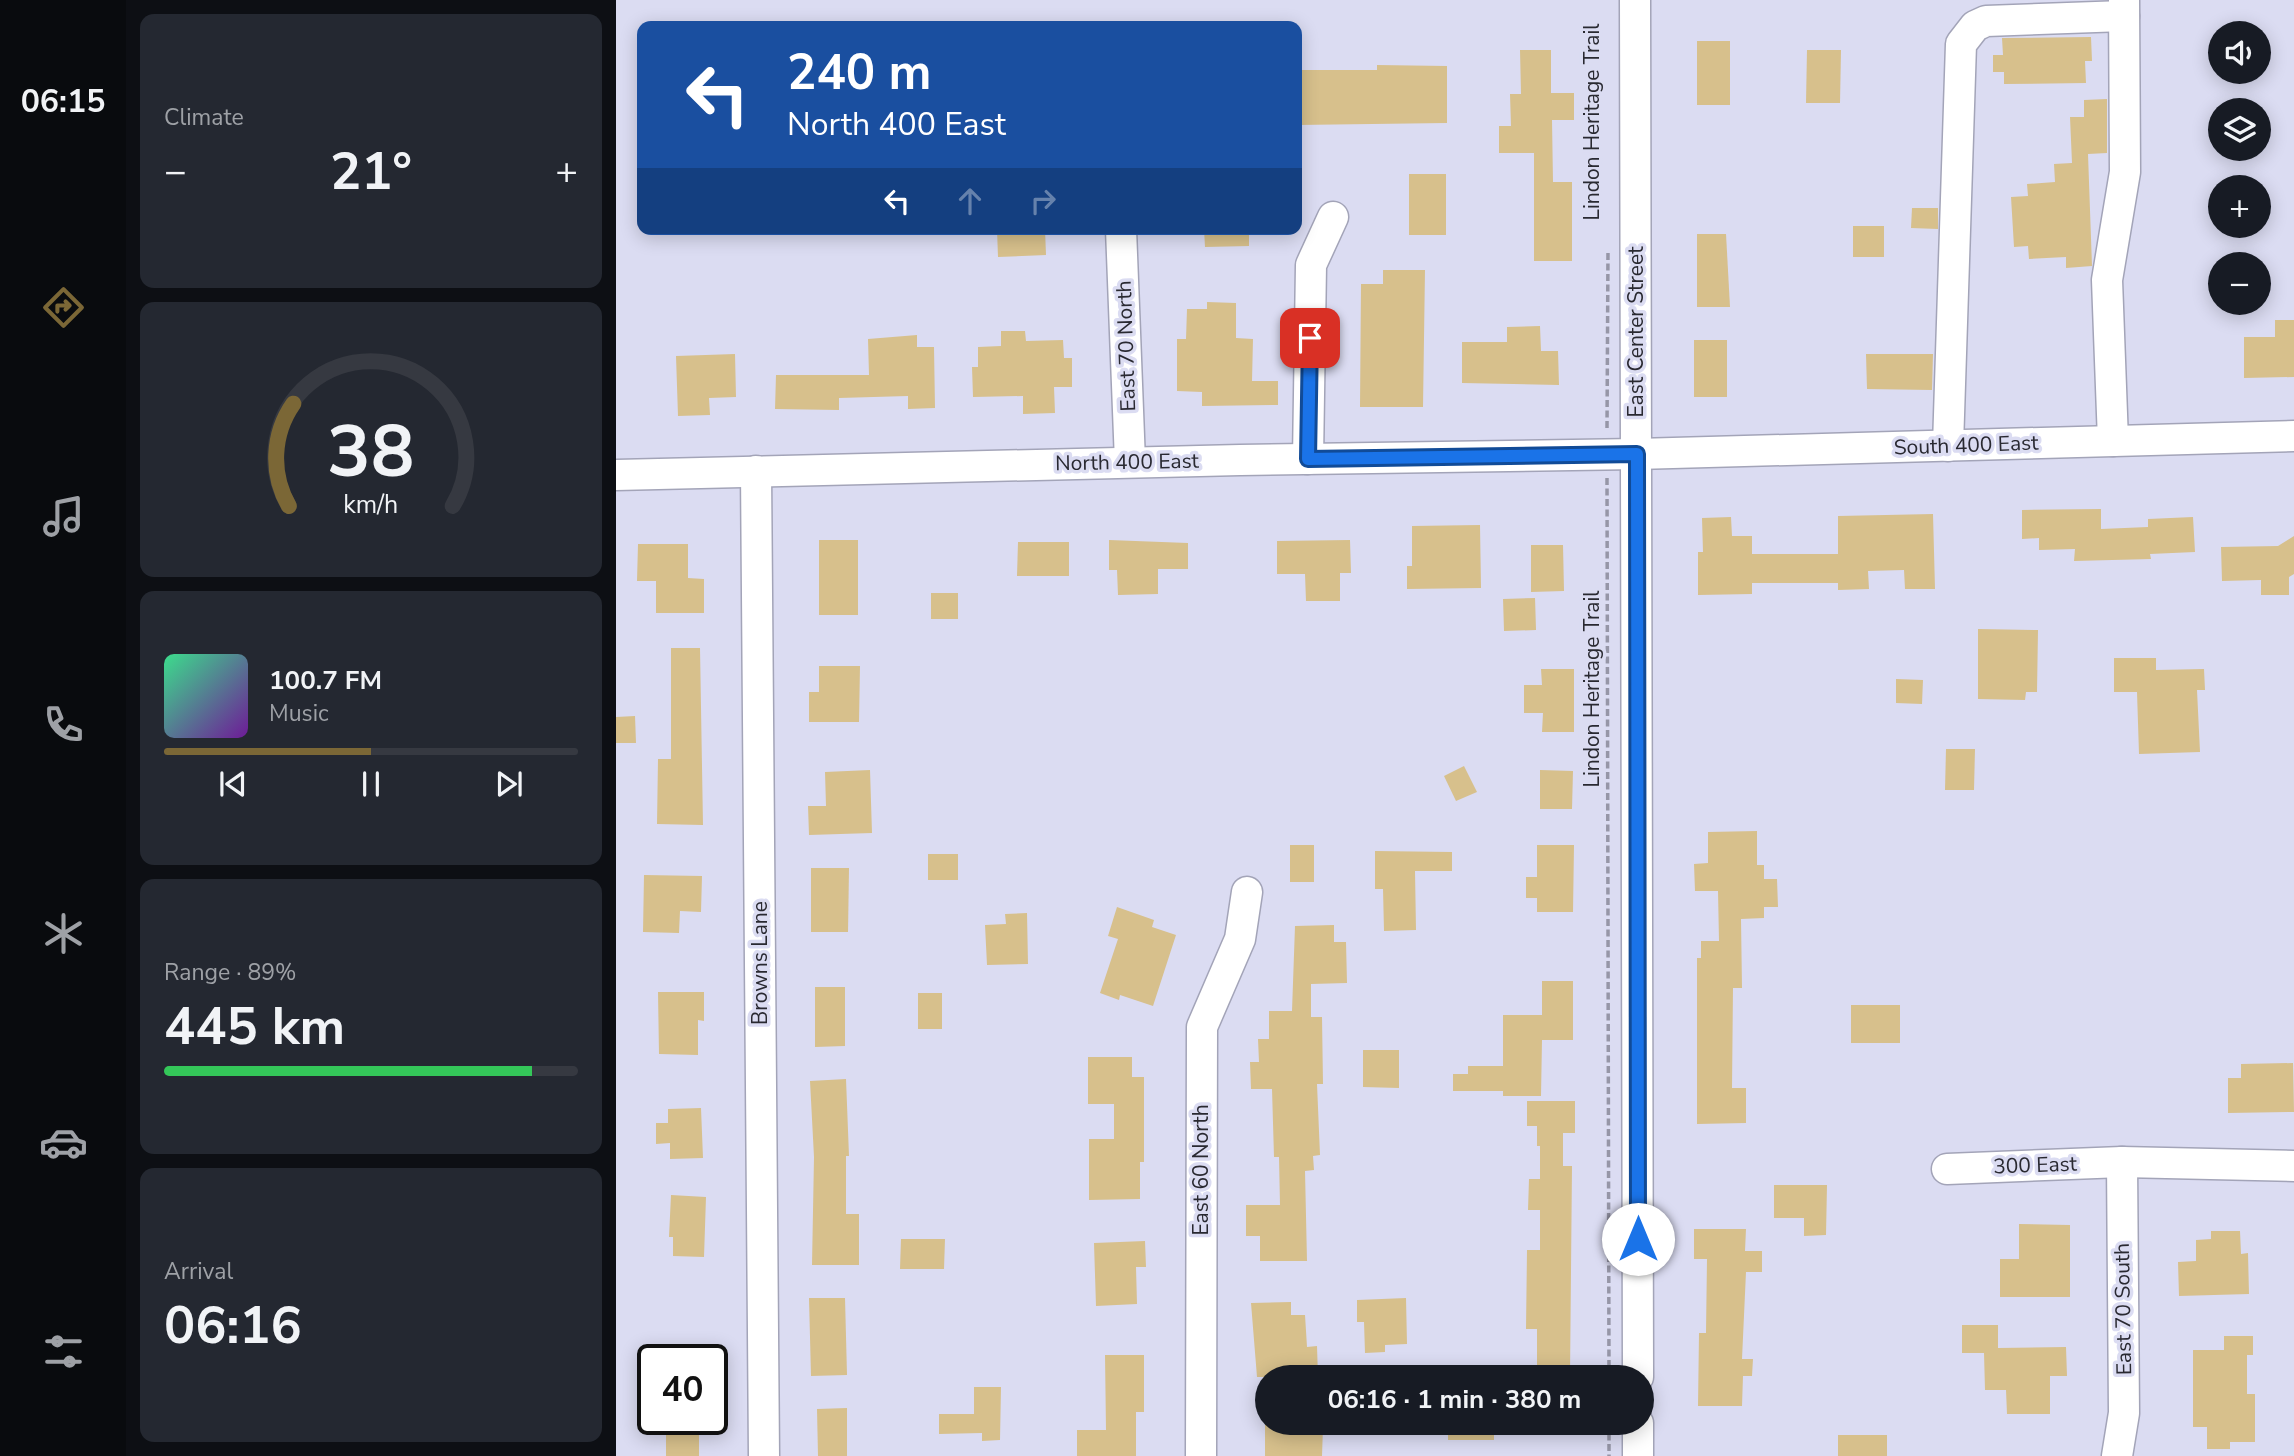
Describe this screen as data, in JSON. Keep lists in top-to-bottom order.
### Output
{
  "streets": {
    "street": [
      "East Center Street",
      "East 70 North",
      "South 400 East",
      "North 400 East",
      "Browns Lane",
      "300 East",
      "East 60 North",
      "East 70 South"
    ],
    "path": ["Lindon Heritage Trail"]
  },
  "crossings": [
    ["Lindon Heritage Trail", "North 400 East"],
    ["East Center Street", "South 400 East"],
    ["East Center Street", "North 400 East"],
    ["East 70 North", "North 400 East"],
    ["South 400 East", "North 400 East"],
    ["North 400 East", "Browns Lane"],
    ["300 East", "East 70 South"]
  ],
  "page": {
    "tabs": "06:15",
    "tile": [
      "Climate",
      ["Range · 89%", "445 km"],
      ["Arrival", "06:16"]
    ],
    "map_buttons": ["+", "−"],
    "turn": ["240 m", "North 400 East"],
    "heat": ["−", "21°", "+"],
    "song": ["100.7 FM", "Music"],
    "limit": "40",
    "trip": "06:16 · 1 min · 380 m",
    "gauge": ["38", "km/h"]
  }
}
